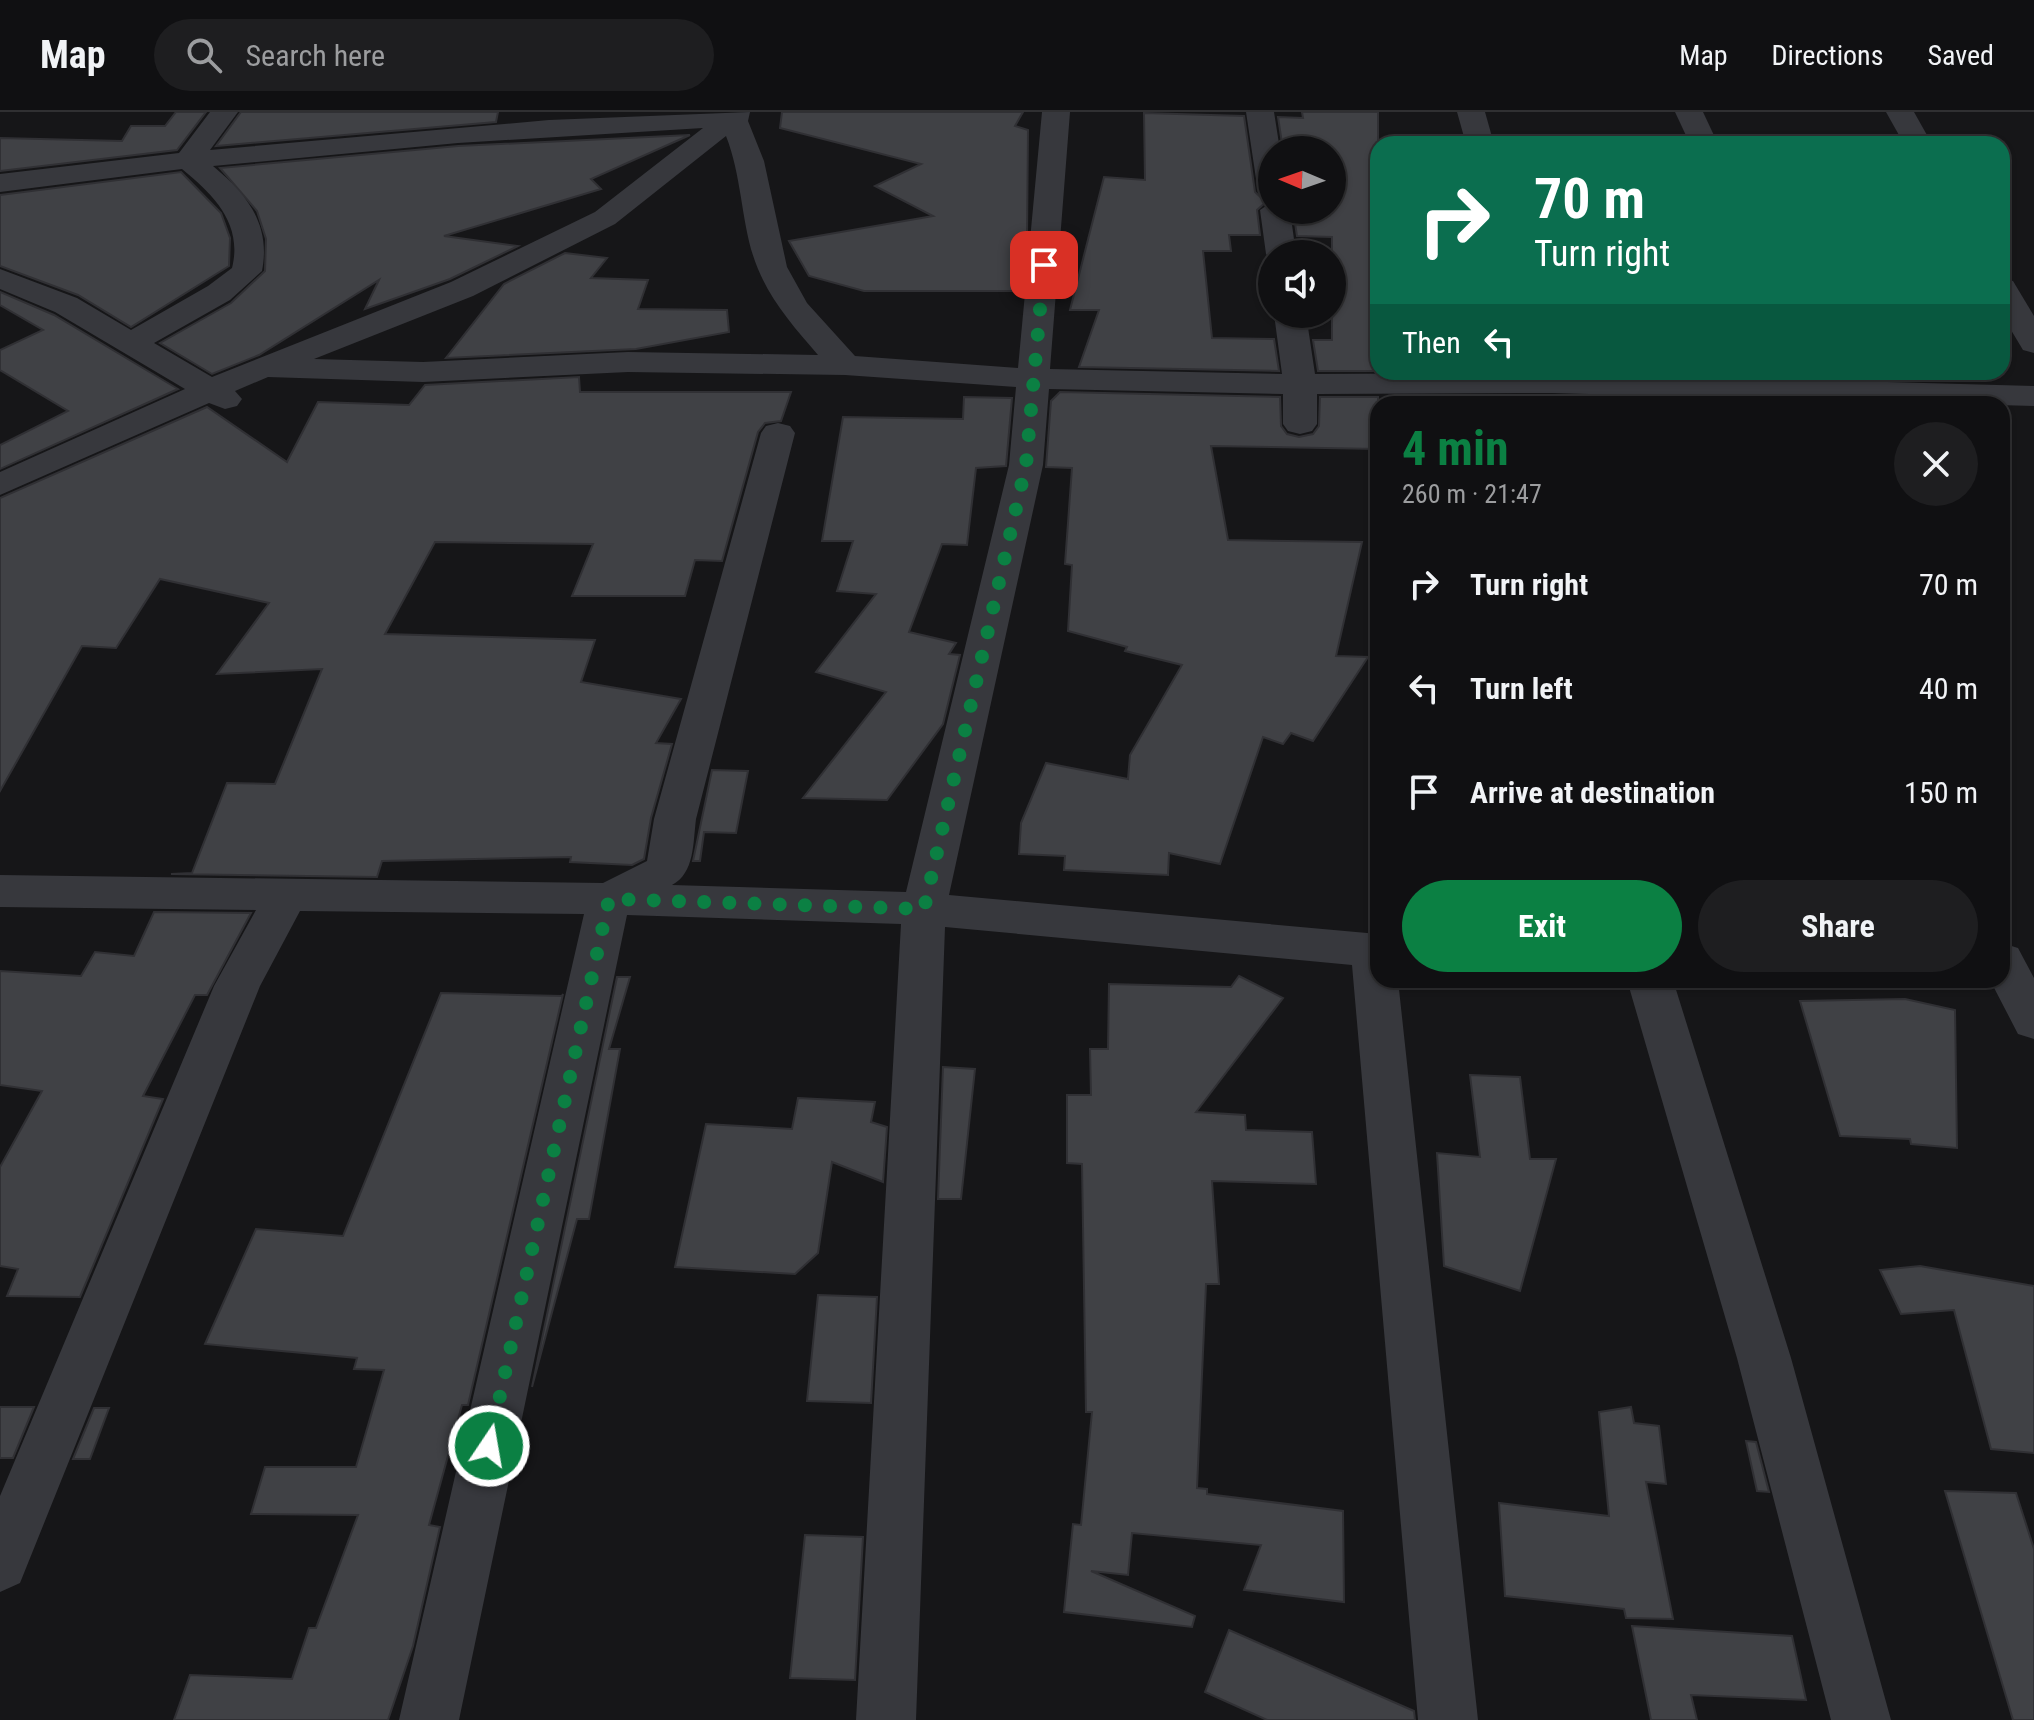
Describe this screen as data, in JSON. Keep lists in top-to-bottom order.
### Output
{
  "north": "left",
  "page": {
    "header": "Map",
    "search": "Search here",
    "nav": ["Map", "Directions", "Saved"],
    "turn": ["70 m", "Turn right"],
    "then": "Then",
    "heading": ["4 min", "260 m · 21:47"],
    "list": [
      {
        "name": "Turn right",
        "value": "70 m"
      },
      {
        "name": "Turn left",
        "value": "40 m"
      },
      {
        "name": "Arrive at destination",
        "value": "150 m"
      }
    ],
    "buttons": ["Exit", "Share"]
  }
}
